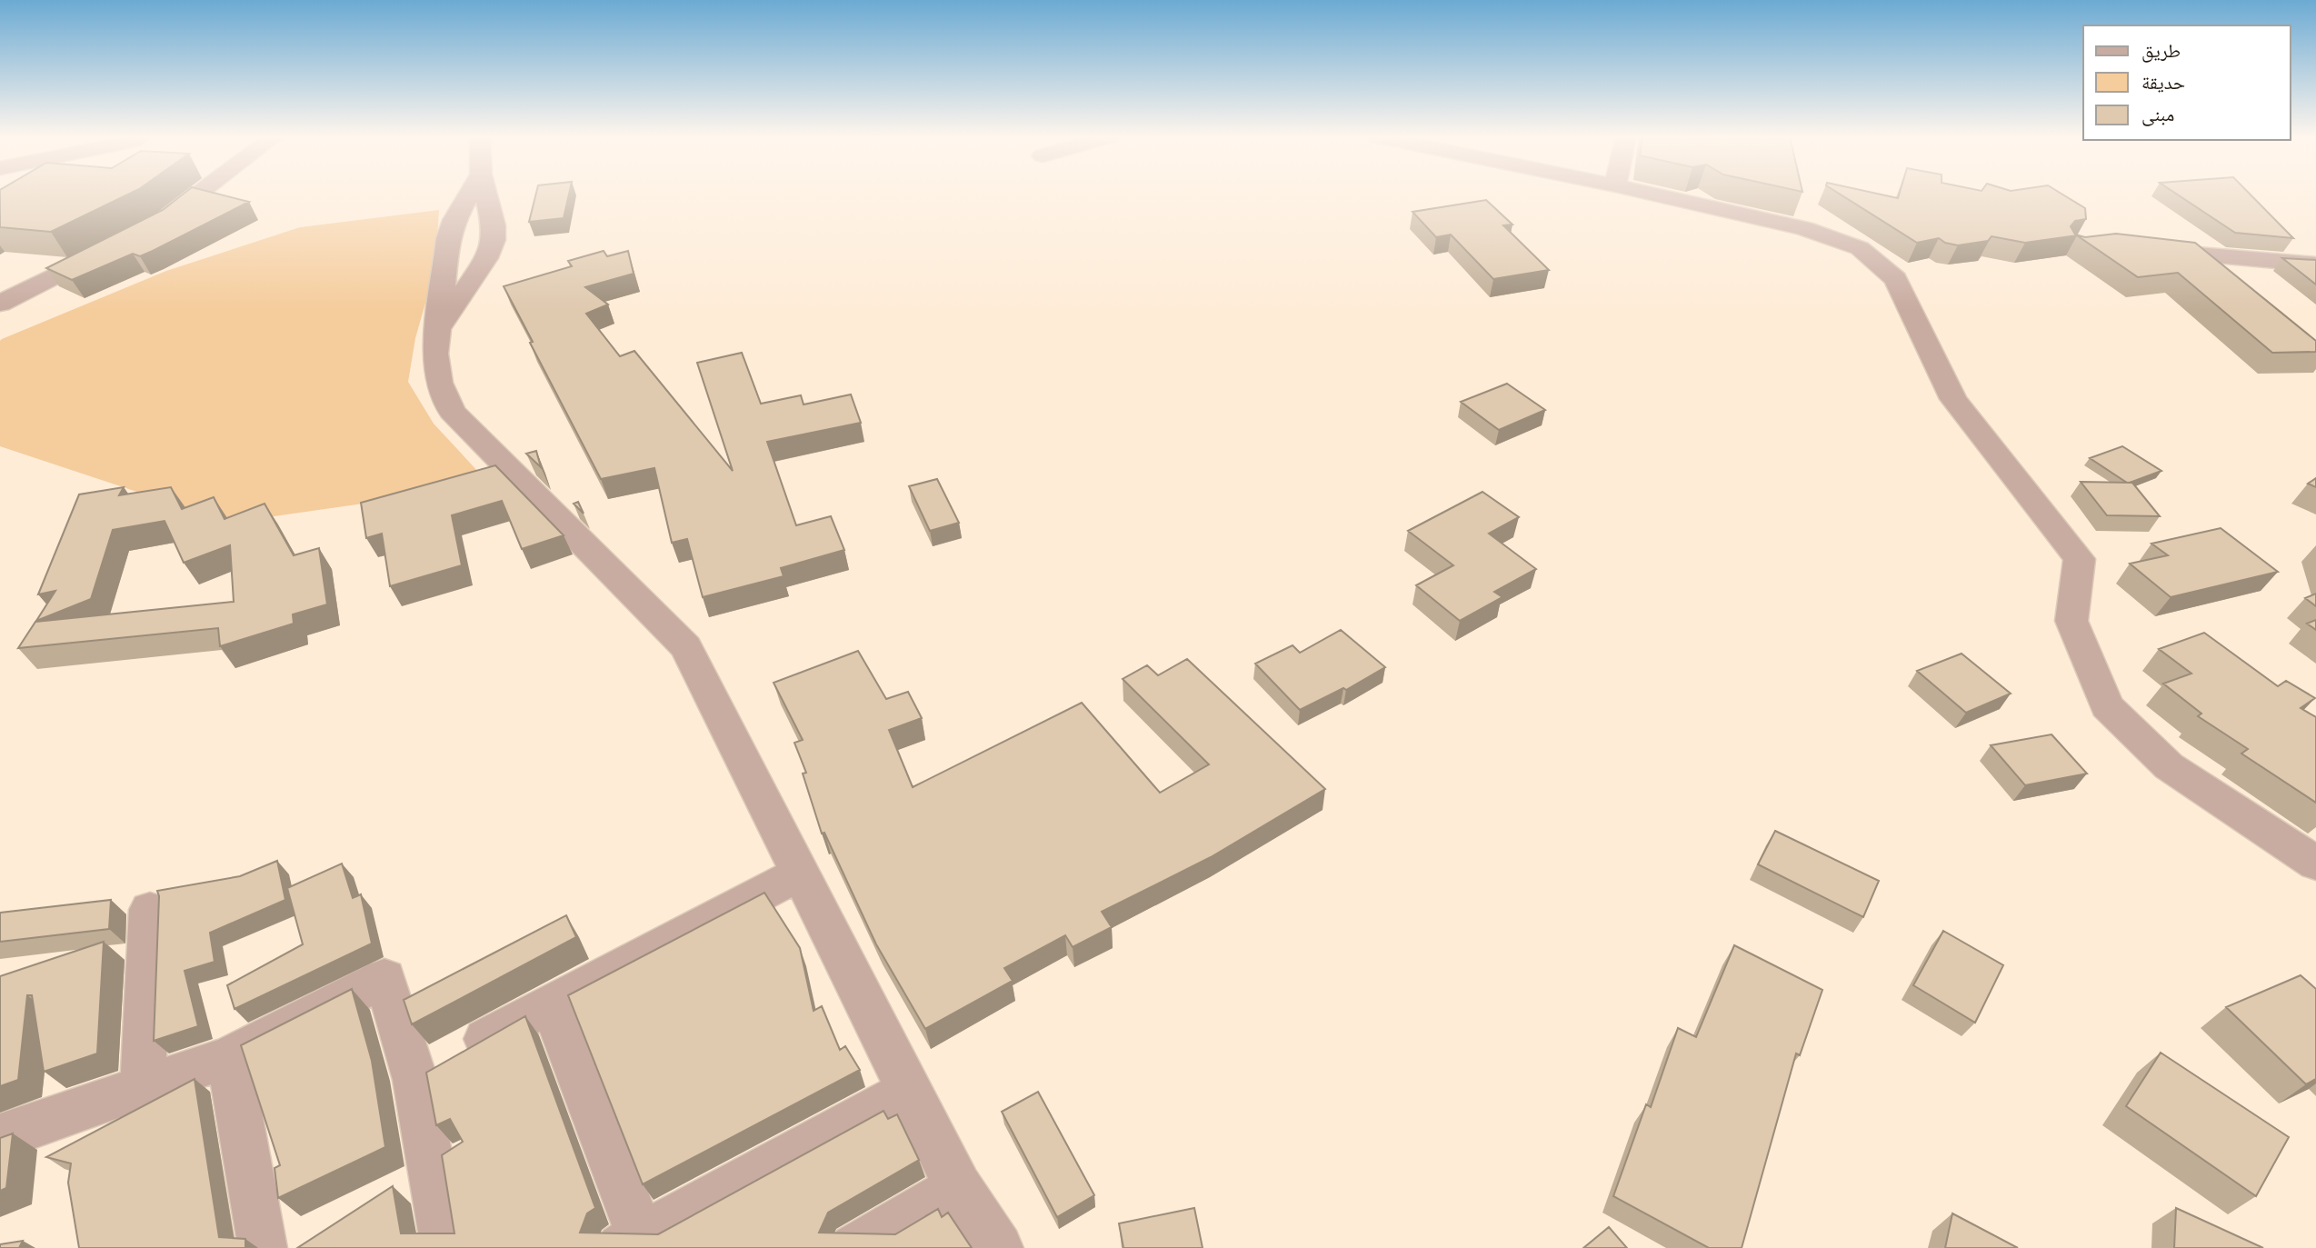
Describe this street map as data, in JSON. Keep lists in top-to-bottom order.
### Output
{
  "legend": ["طريق", "حديقة", "مبنى"]
}
